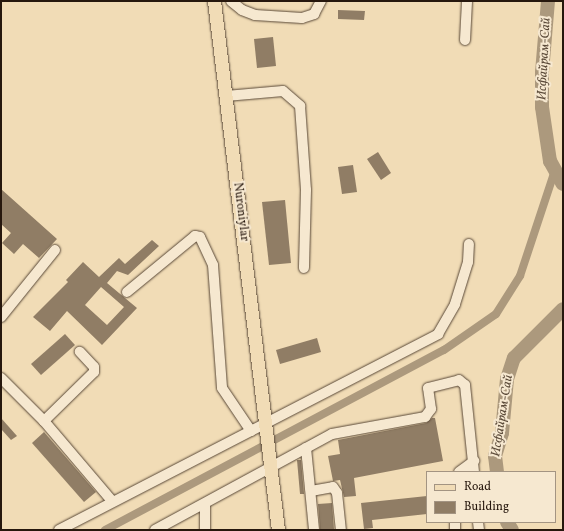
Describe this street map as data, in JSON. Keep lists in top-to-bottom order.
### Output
{
  "streets": {
    "main road": ["Nuroniylar"]
  },
  "water": ["Исфайрам-Сай"],
  "legend": ["Road", "Building"]
}
